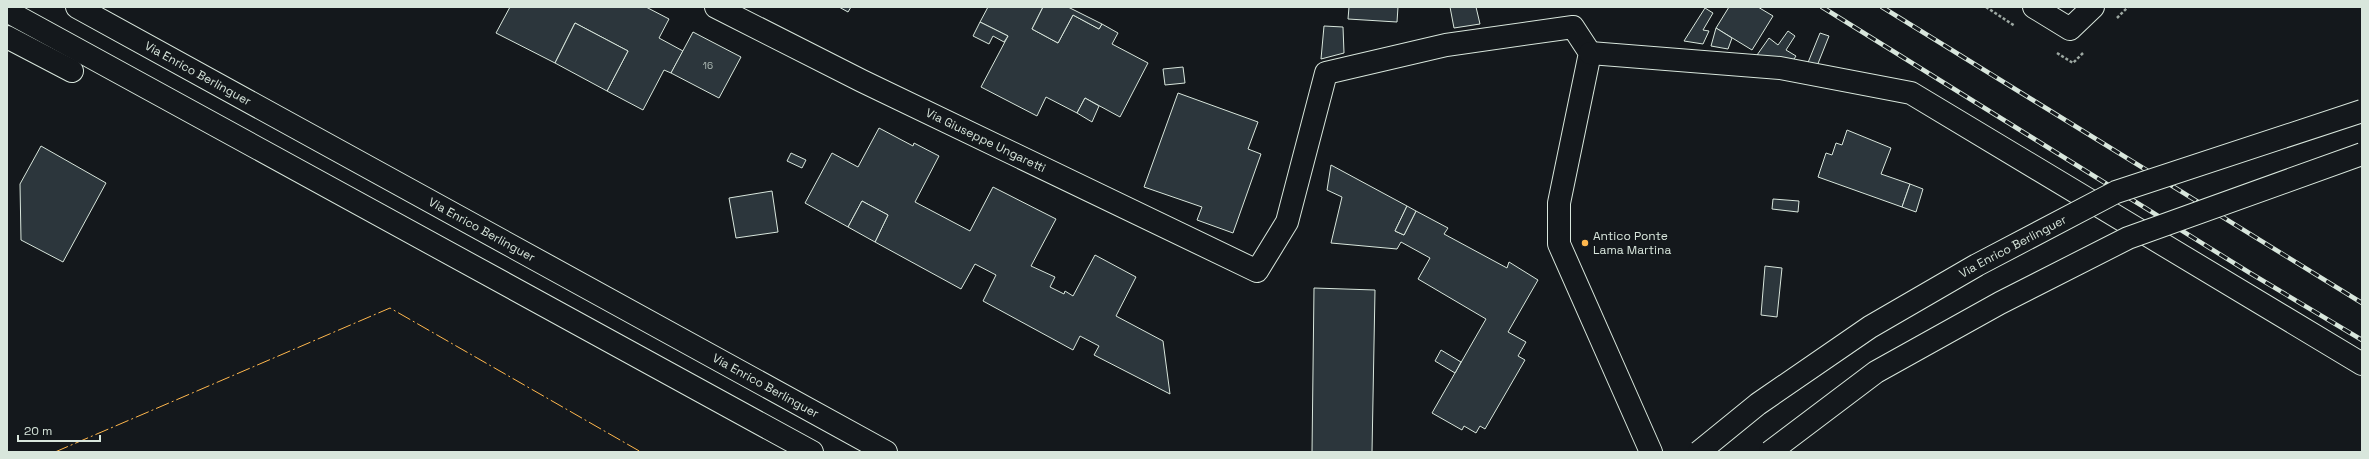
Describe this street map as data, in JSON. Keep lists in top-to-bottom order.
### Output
{
  "streets": {
    "main road": ["Via Enrico Berlinguer", "Via Giuseppe Ungaretti"]
  },
  "places": ["Antico Ponte Lama Martina"],
  "house_numbers": ["16"],
  "scale_bar": "20 m"
}
